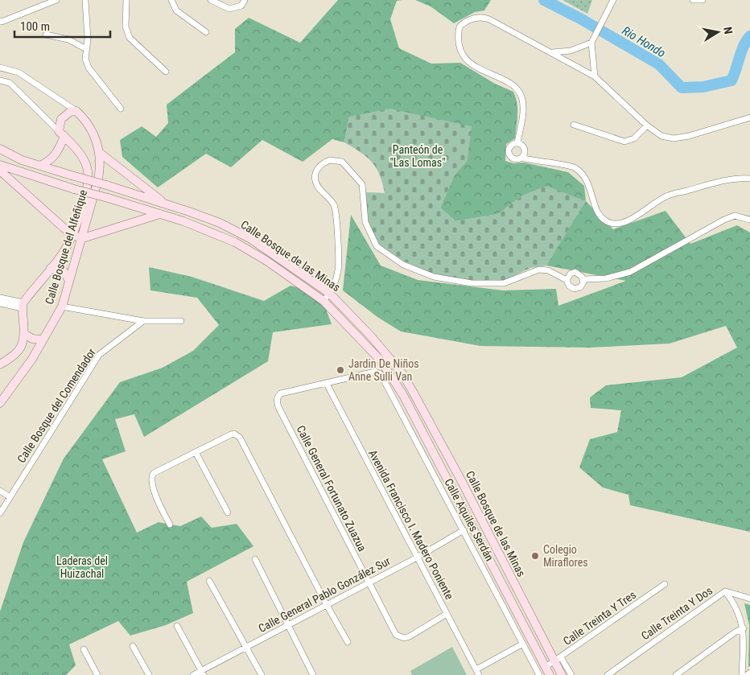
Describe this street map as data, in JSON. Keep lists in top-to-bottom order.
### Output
{
  "streets": {
    "main road": ["Calle Bosque del Alfeñique", "Calle Bosque de las Minas"],
    "street": [
      "Calle Bosque del Comendador",
      "Calle General Fortunato Zuazua",
      "Calle Aquiles Serdán",
      "Avenida Francisco I. Madero Poniente",
      "Calle General Pablo González Sur",
      "Calle Treinta Y Dos",
      "Calle Treinta Y Tres"
    ]
  },
  "crossings": [
    ["Calle Bosque de las Minas", "Calle Treinta Y Tres"],
    ["Calle General Fortunato Zuazua", "Calle Aquiles Serdán"],
    ["Calle General Fortunato Zuazua", "Avenida Francisco I. Madero Poniente"],
    ["Calle General Fortunato Zuazua", "Calle General Pablo González Sur"],
    ["Calle Aquiles Serdán", "Avenida Francisco I. Madero Poniente"],
    ["Calle Aquiles Serdán", "Calle General Pablo González Sur"],
    ["Avenida Francisco I. Madero Poniente", "Calle General Pablo González Sur"]
  ],
  "water": ["Rio Hondo"],
  "parks": ["Panteón de \"Las Lomas\"", "Laderas del Huizachal"],
  "places": ["Jardin De Niños Anne Sulli Van", "Colegio Miraflores"],
  "scale_bar": "100 m",
  "north": "right"
}
